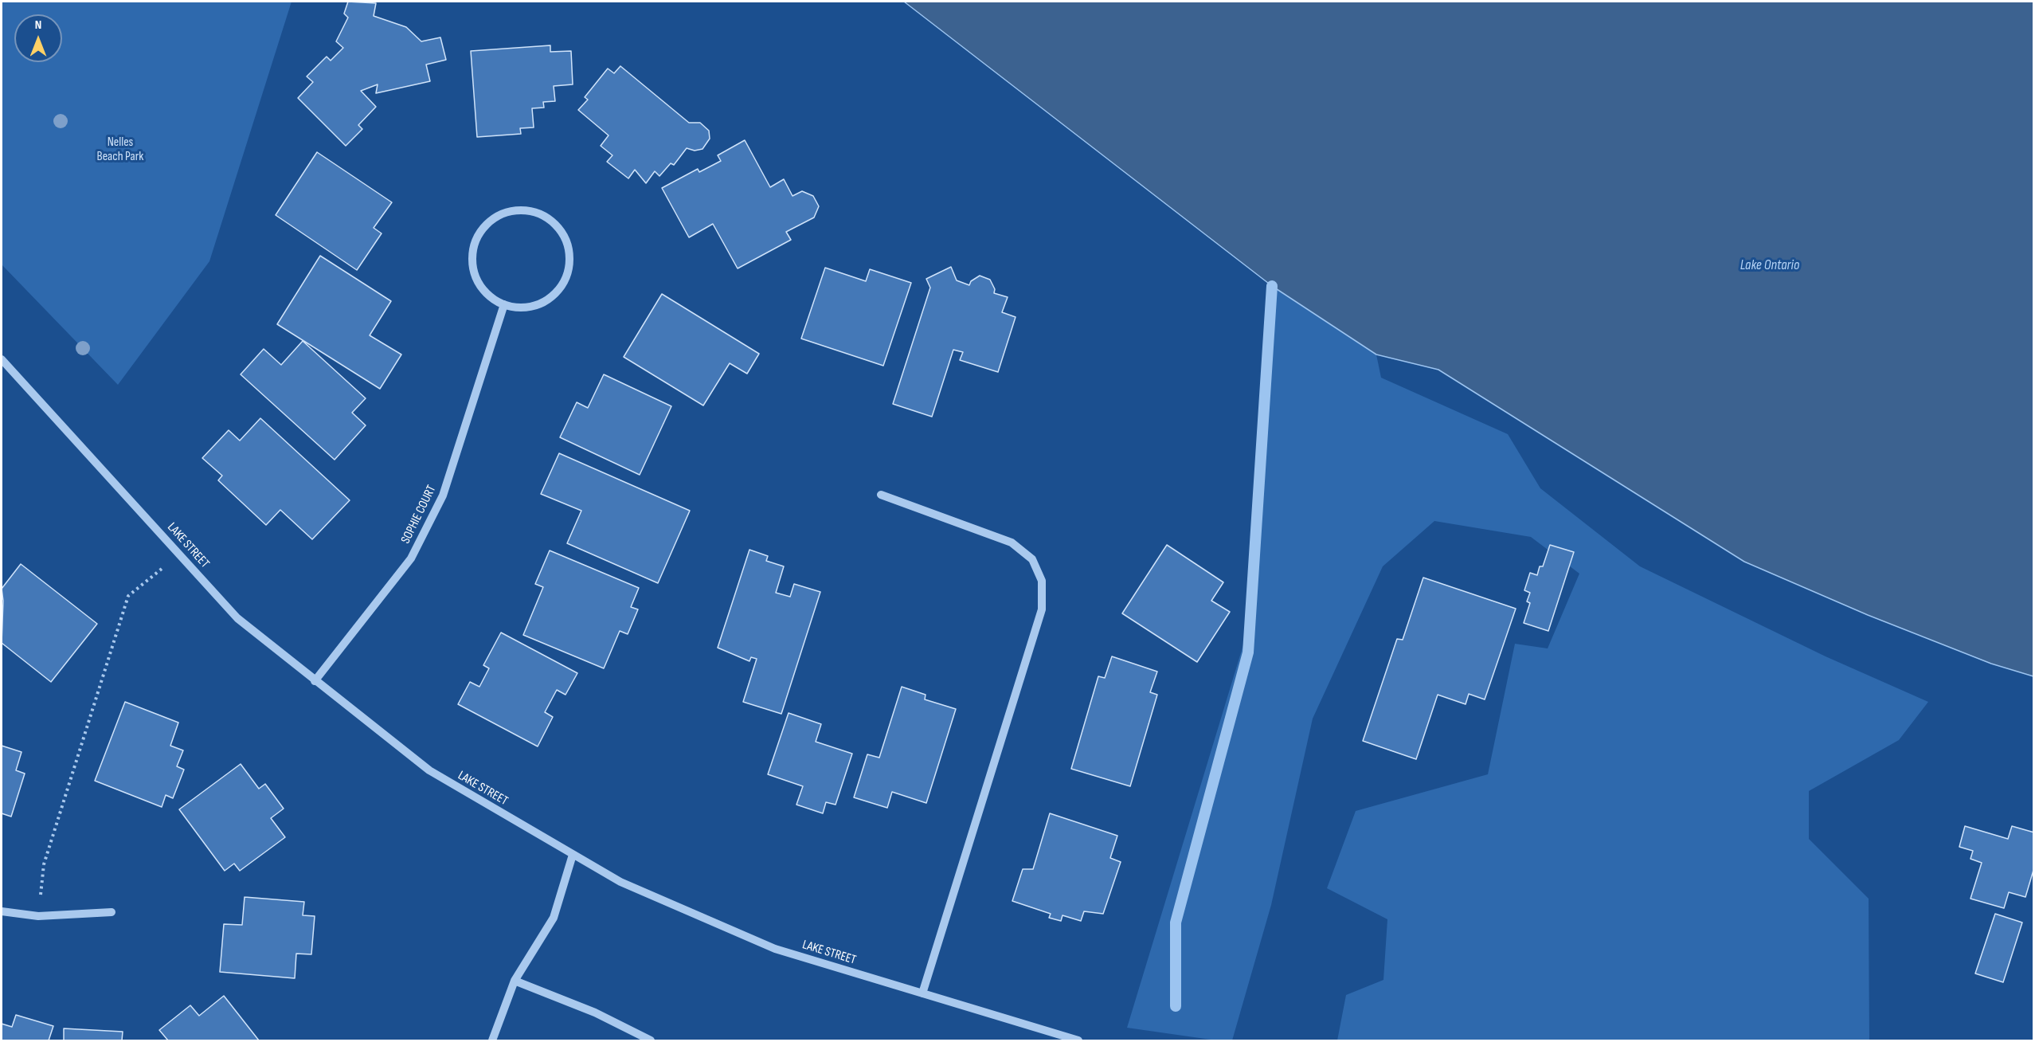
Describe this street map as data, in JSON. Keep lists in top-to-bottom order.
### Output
{
  "streets": {
    "street": ["SOPHIE COURT", "LAKE STREET"]
  },
  "crossings": [
    ["SOPHIE COURT", "LAKE STREET"]
  ],
  "water": ["Lake Ontario"],
  "parks": ["Nelles Beach Park"],
  "north": "top"
}
